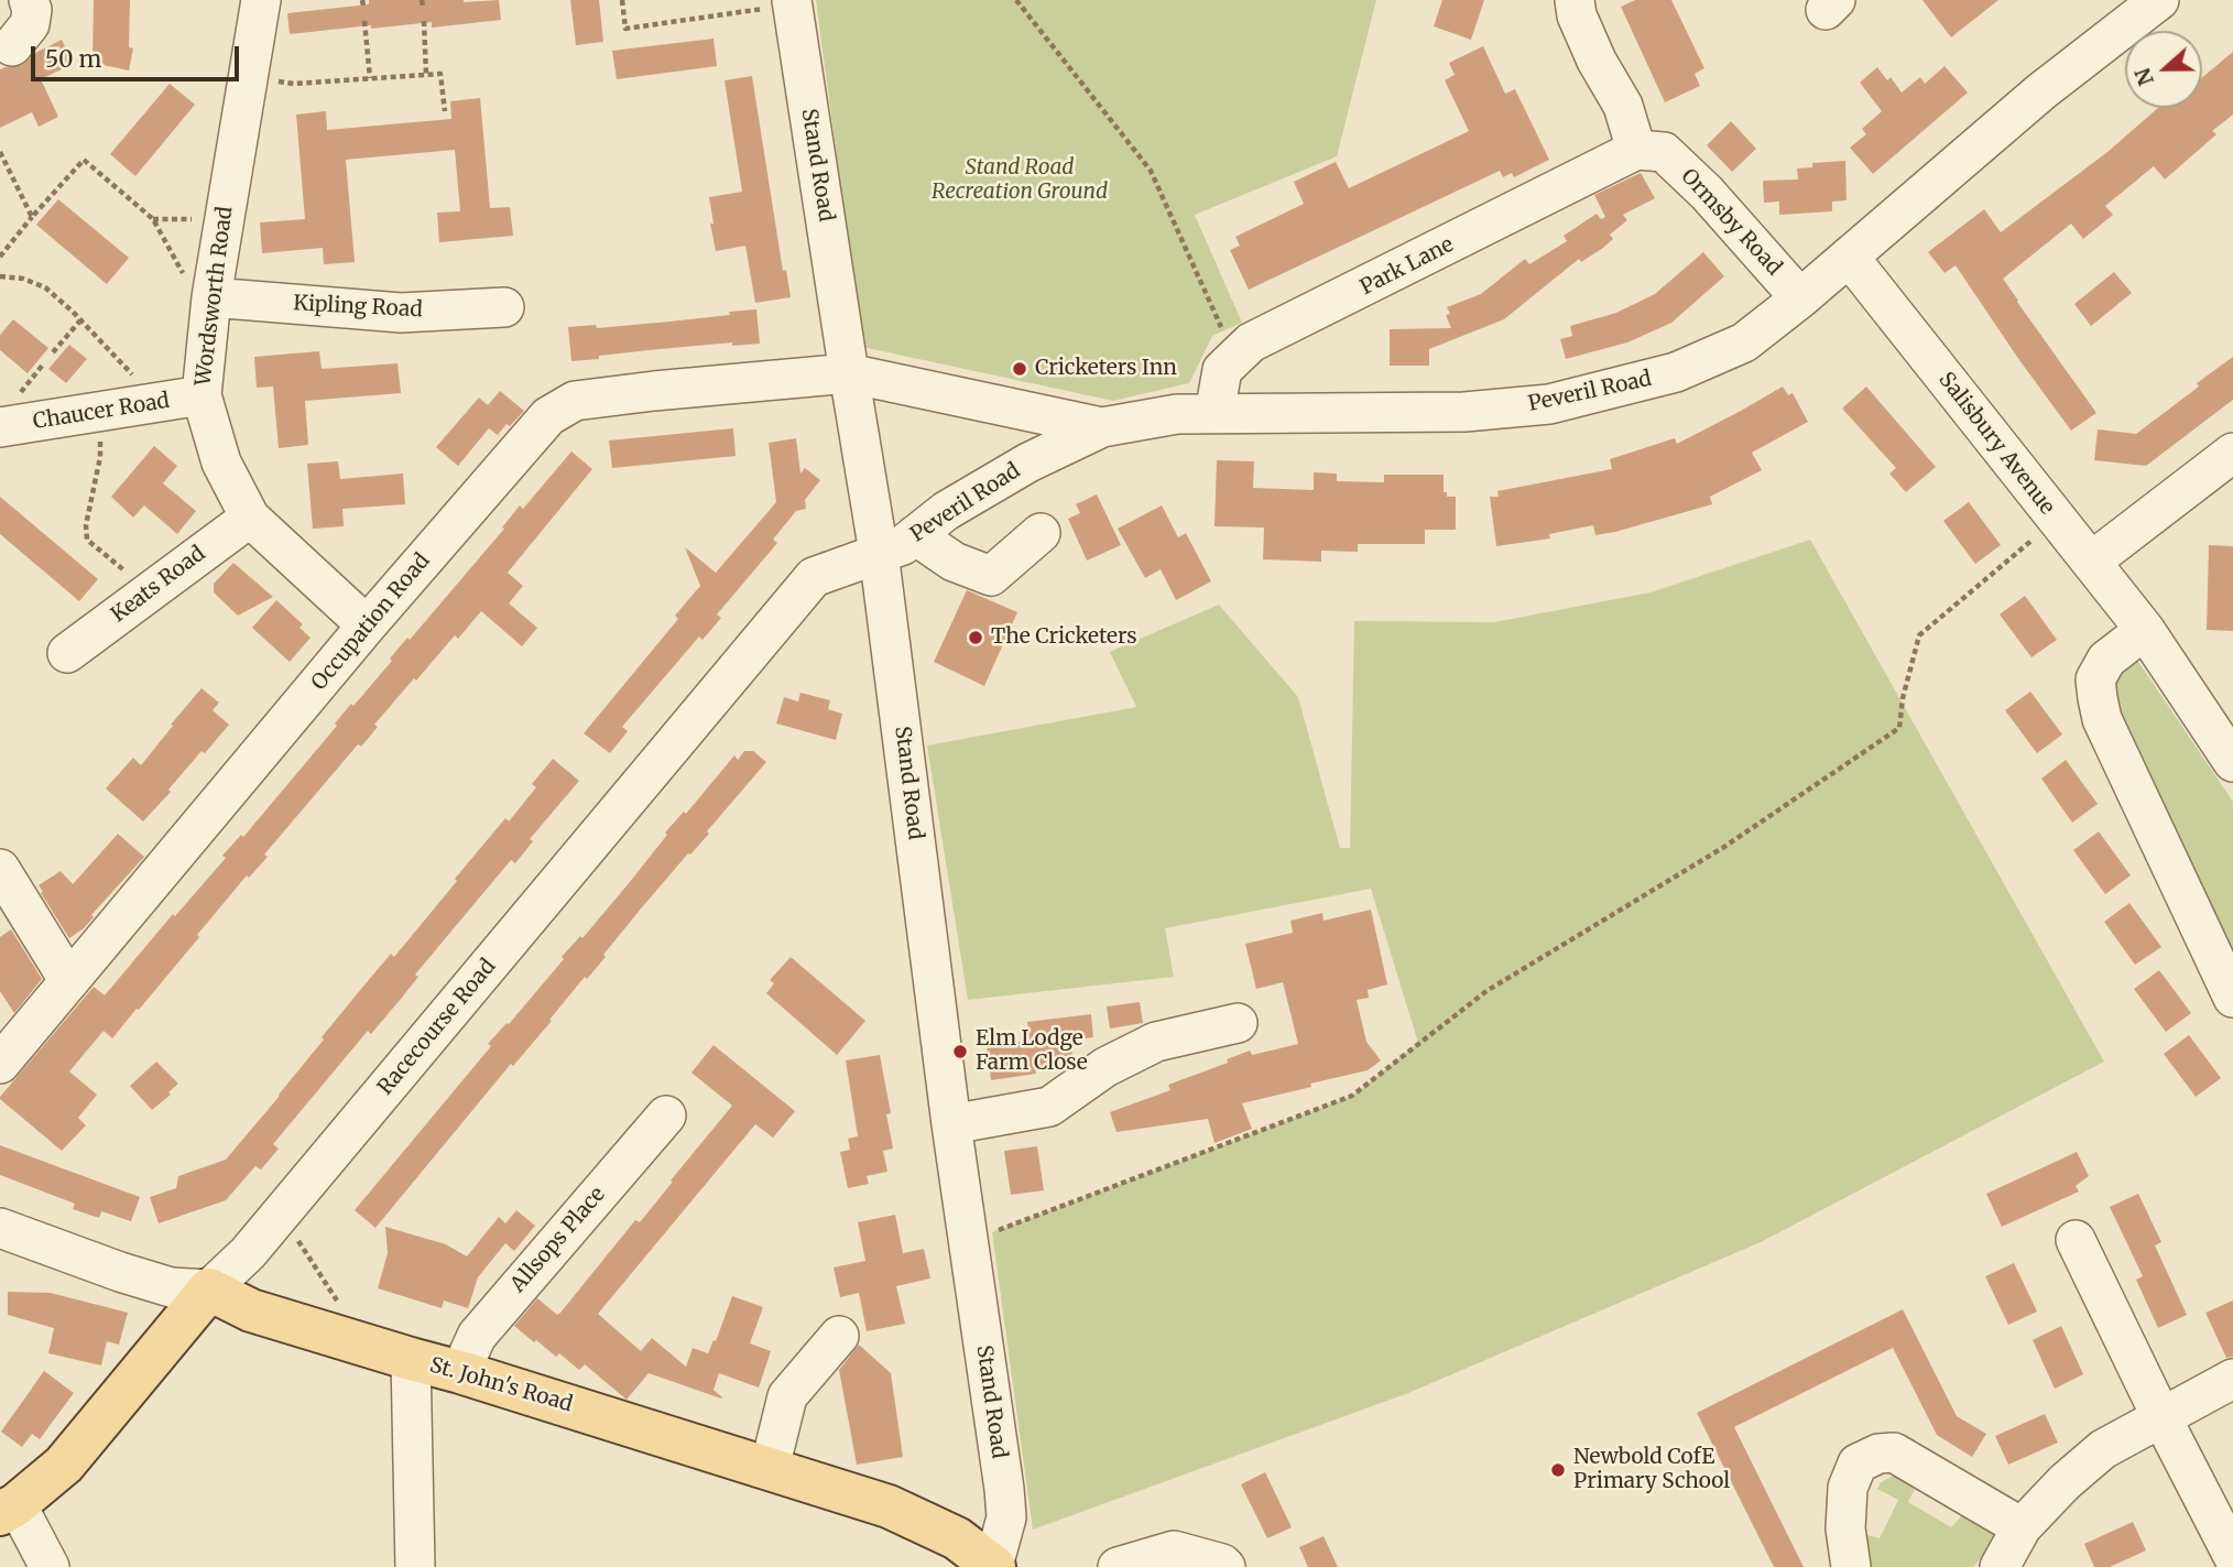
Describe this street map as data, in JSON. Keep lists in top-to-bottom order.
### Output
{
  "streets": {
    "main road": ["Racecourse Road", "St. John's Road"],
    "street": [
      "Stand Road",
      "Ormsby Road",
      "Park Lane",
      "Wordsworth Road",
      "Kipling Road",
      "Peveril Road",
      "Chaucer Road",
      "Salisbury Avenue",
      "Keats Road",
      "Occupation Road",
      "Allsops Place"
    ]
  },
  "crossings": [
    ["Stand Road", "Peveril Road"],
    ["Stand Road", "Occupation Road"],
    ["Stand Road", "Racecourse Road"],
    ["Stand Road", "St. John's Road"],
    ["Ormsby Road", "Park Lane"],
    ["Ormsby Road", "Peveril Road"],
    ["Park Lane", "Peveril Road"],
    ["Wordsworth Road", "Kipling Road"],
    ["Wordsworth Road", "Chaucer Road"],
    ["Wordsworth Road", "Keats Road"],
    ["Wordsworth Road", "Occupation Road"],
    ["Peveril Road", "Salisbury Avenue"],
    ["Peveril Road", "Occupation Road"],
    ["Peveril Road", "Racecourse Road"],
    ["Racecourse Road", "St. John's Road"],
    ["Allsops Place", "St. John's Road"]
  ],
  "parks": ["Stand Road Recreation Ground"],
  "places": [
    "Cricketers Inn",
    "The Cricketers",
    "Elm Lodge Farm Close",
    "Newbold CofE Primary School"
  ],
  "scale_bar": "50 m",
  "north": "left"
}
